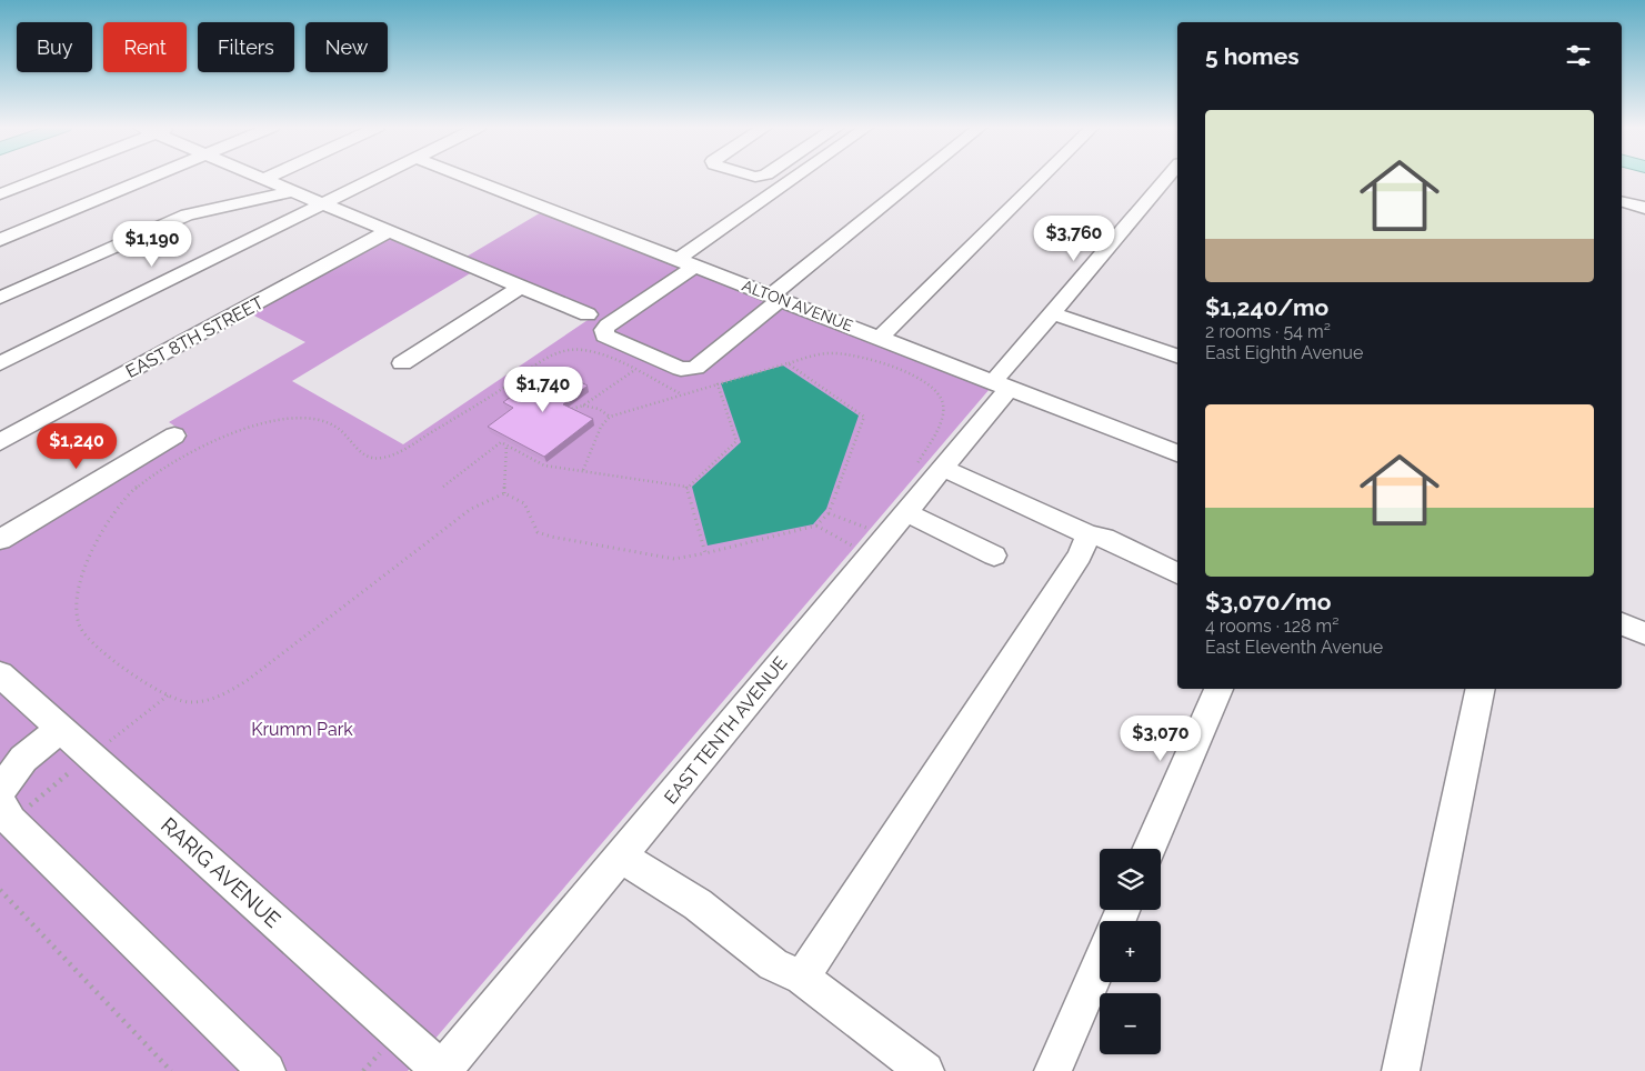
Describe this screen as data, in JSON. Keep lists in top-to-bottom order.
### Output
{
  "streets": {
    "street": [
      "ALTON AVENUE",
      "EAST 8TH STREET",
      "EAST TENTH AVENUE",
      "RARIG AVENUE"
    ]
  },
  "crossings": [
    ["ALTON AVENUE", "EAST TENTH AVENUE"],
    ["EAST TENTH AVENUE", "RARIG AVENUE"]
  ],
  "parks": ["Krumm Park"],
  "page": {
    "chip": [
      "Buy",
      "Rent",
      "Filters",
      "New"
    ],
    "heading": "5 homes",
    "list": [
      {
        "name": "$1,240/mo",
        "note": "2 rooms · 54 m² · East Eighth Avenue"
      },
      {
        "name": "$3,070/mo",
        "note": "4 rooms · 128 m² · East Eleventh Avenue"
      }
    ],
    "price": [
      "$3,760",
      "$1,190",
      "$1,740",
      "$1,240",
      "$3,070"
    ],
    "map_buttons": ["+", "−"]
  }
}
